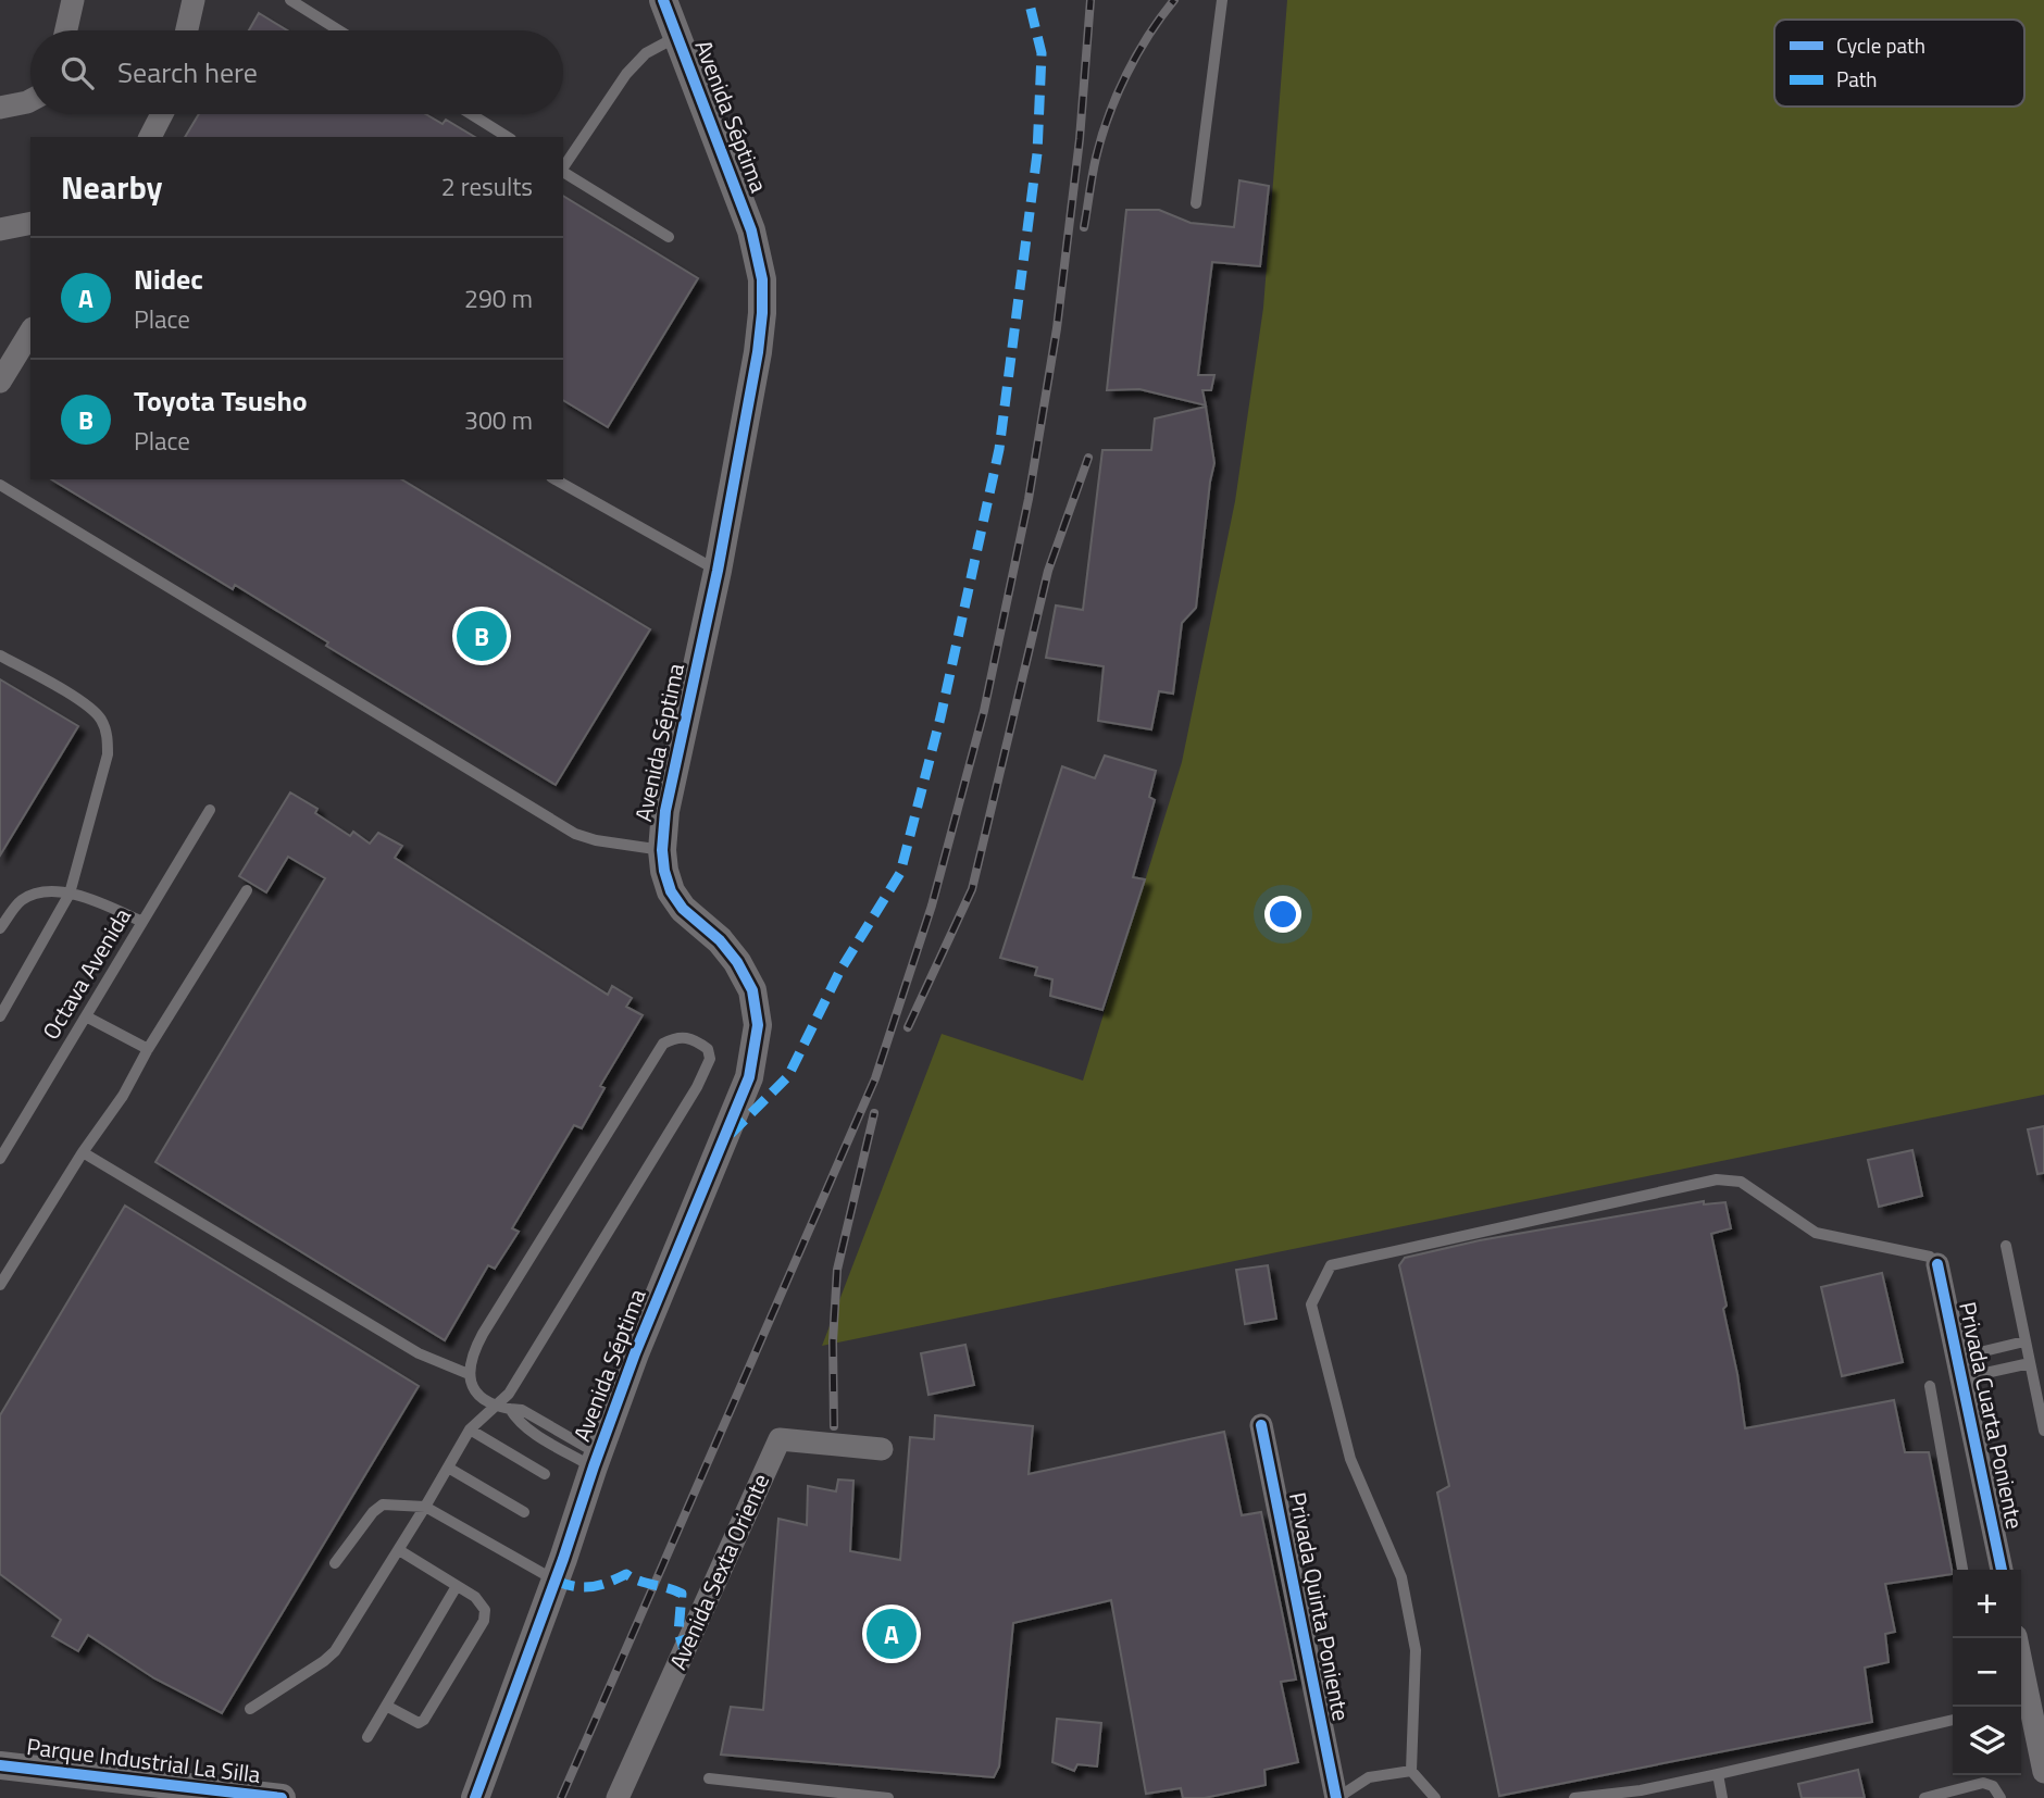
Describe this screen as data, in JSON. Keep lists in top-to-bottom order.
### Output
{
  "streets": {
    "street": [
      "Avenida Séptima",
      "Privada Cuarta Poniente",
      "Avenida Sexta Oriente",
      "Privada Quinta Poniente",
      "Parque Industrial La Silla"
    ],
    "lane": ["Octava Avenida"]
  },
  "legend": ["Cycle path", "Path"],
  "page": {
    "search": "Search here",
    "heading": ["Nearby", "2 results"],
    "list": [
      {
        "mark": "A",
        "name": "Nidec",
        "note": "Place",
        "value": "290 m"
      },
      {
        "mark": "B",
        "name": "Toyota Tsusho",
        "note": "Place",
        "value": "300 m"
      }
    ],
    "pins": ["B", "A"],
    "map_buttons": ["+", "−"]
  }
}
